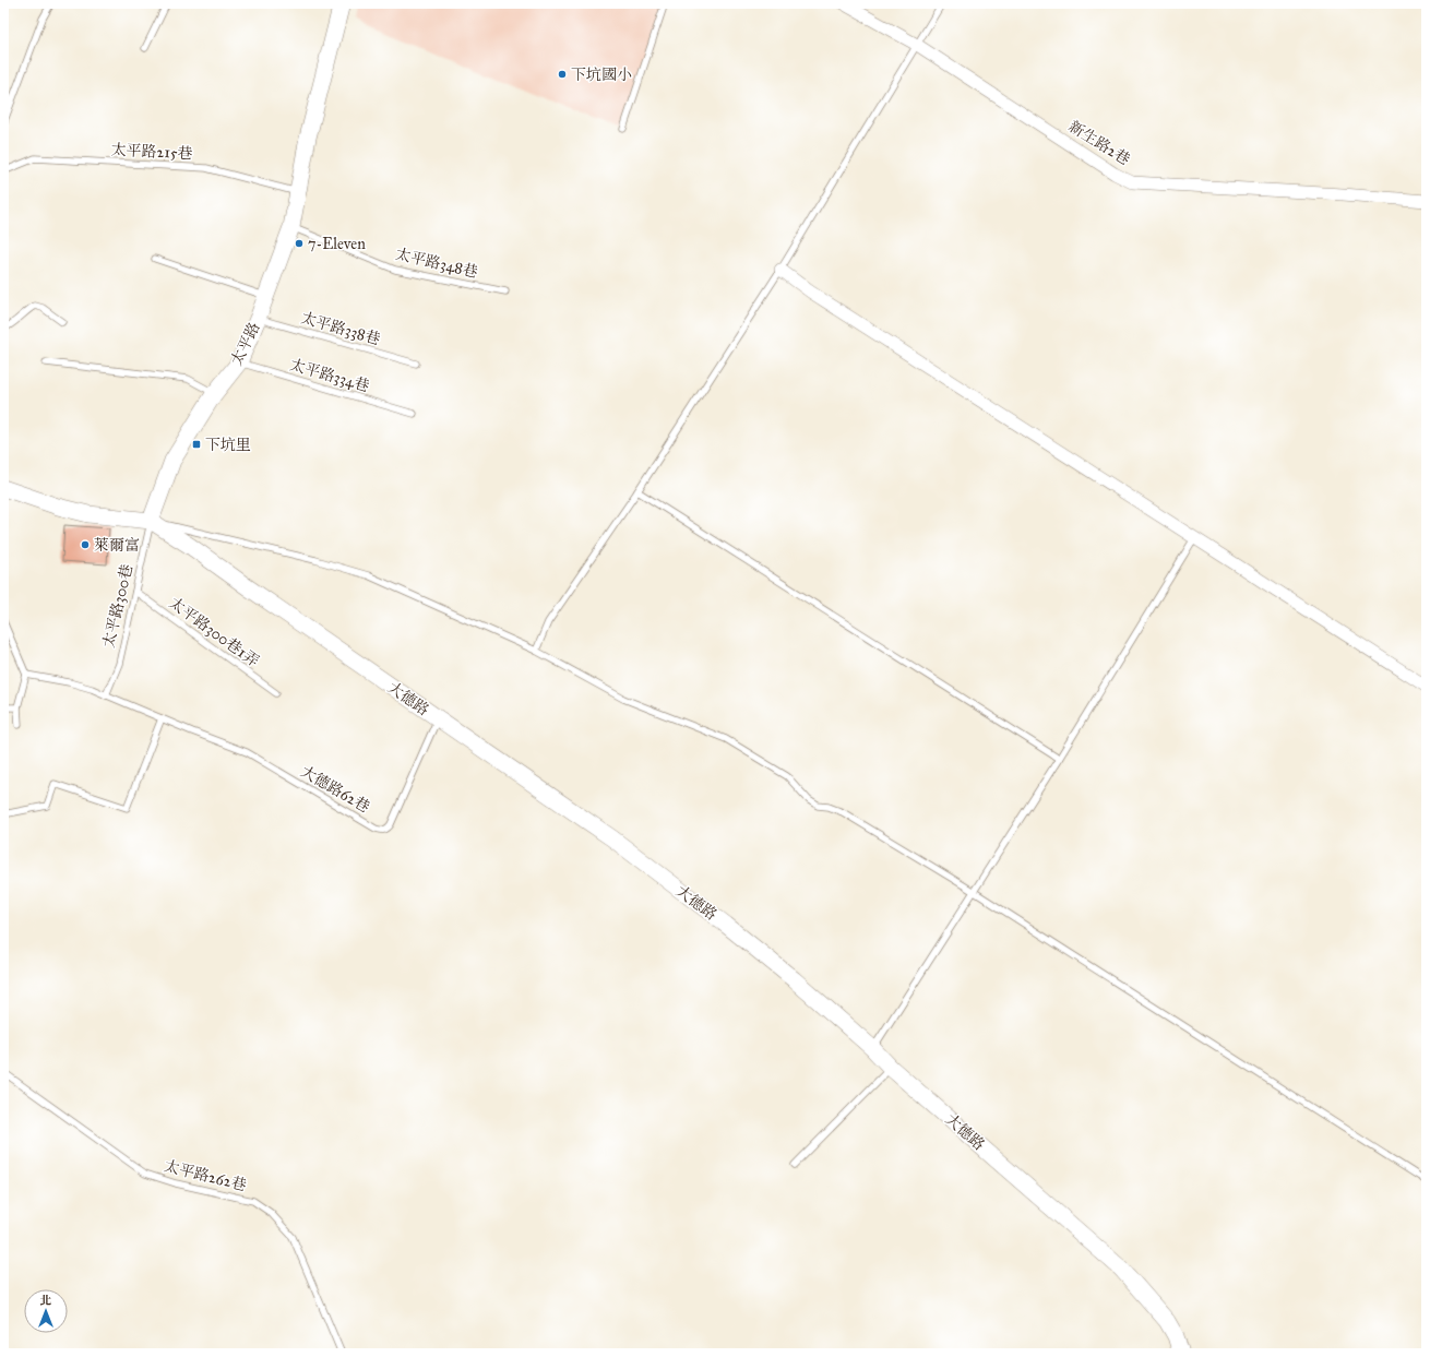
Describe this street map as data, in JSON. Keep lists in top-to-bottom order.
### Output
{
  "streets": {
    "street": ["新生路2巷", "太平路", "大德路"],
    "lane": [
      "太平路215巷",
      "太平路348巷",
      "太平路338巷",
      "太平路334巷",
      "太平路300巷",
      "太平路300巷1弄",
      "大德路62巷",
      "太平路262巷"
    ]
  },
  "crossings": [
    ["太平路215巷", "太平路"],
    ["太平路348巷", "太平路"],
    ["太平路338巷", "太平路"],
    ["太平路", "太平路334巷"],
    ["太平路", "太平路300巷"],
    ["太平路", "大德路"],
    ["太平路300巷", "太平路300巷1弄"],
    ["太平路300巷", "大德路"],
    ["大德路", "大德路62巷"]
  ],
  "places": {
    "other": ["下坑國小", "7-Eleven", "萊爾富"],
    "transit": ["下坑里"]
  },
  "north": "top"
}
